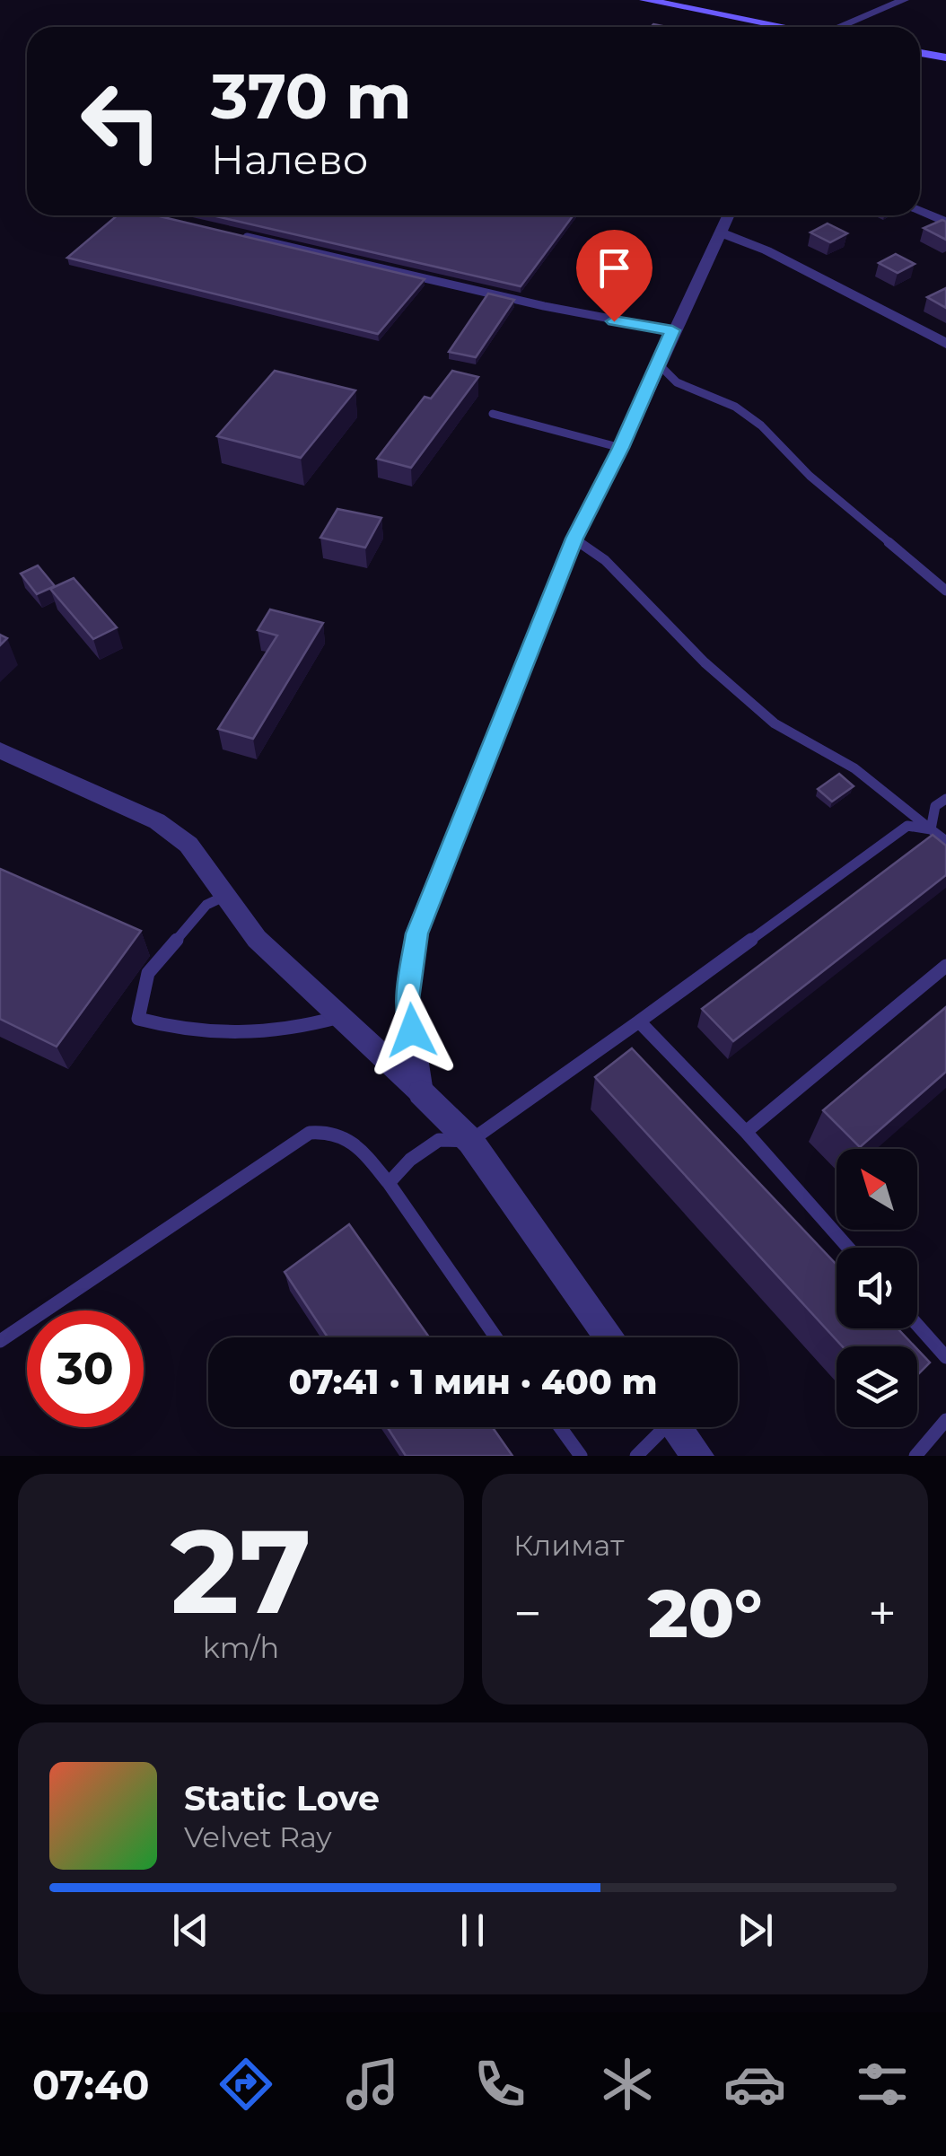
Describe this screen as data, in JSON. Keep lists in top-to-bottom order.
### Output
{
  "north": "top left",
  "page": {
    "turn": ["370 m", "Налево"],
    "limit": "30",
    "trip": "07:41 · 1 мин · 400 m",
    "tile": [
      ["27", "km/h"],
      "Климат"
    ],
    "heat": ["−", "20°", "+"],
    "song": ["Static Love", "Velvet Ray"],
    "tabs": "07:40"
  }
}
